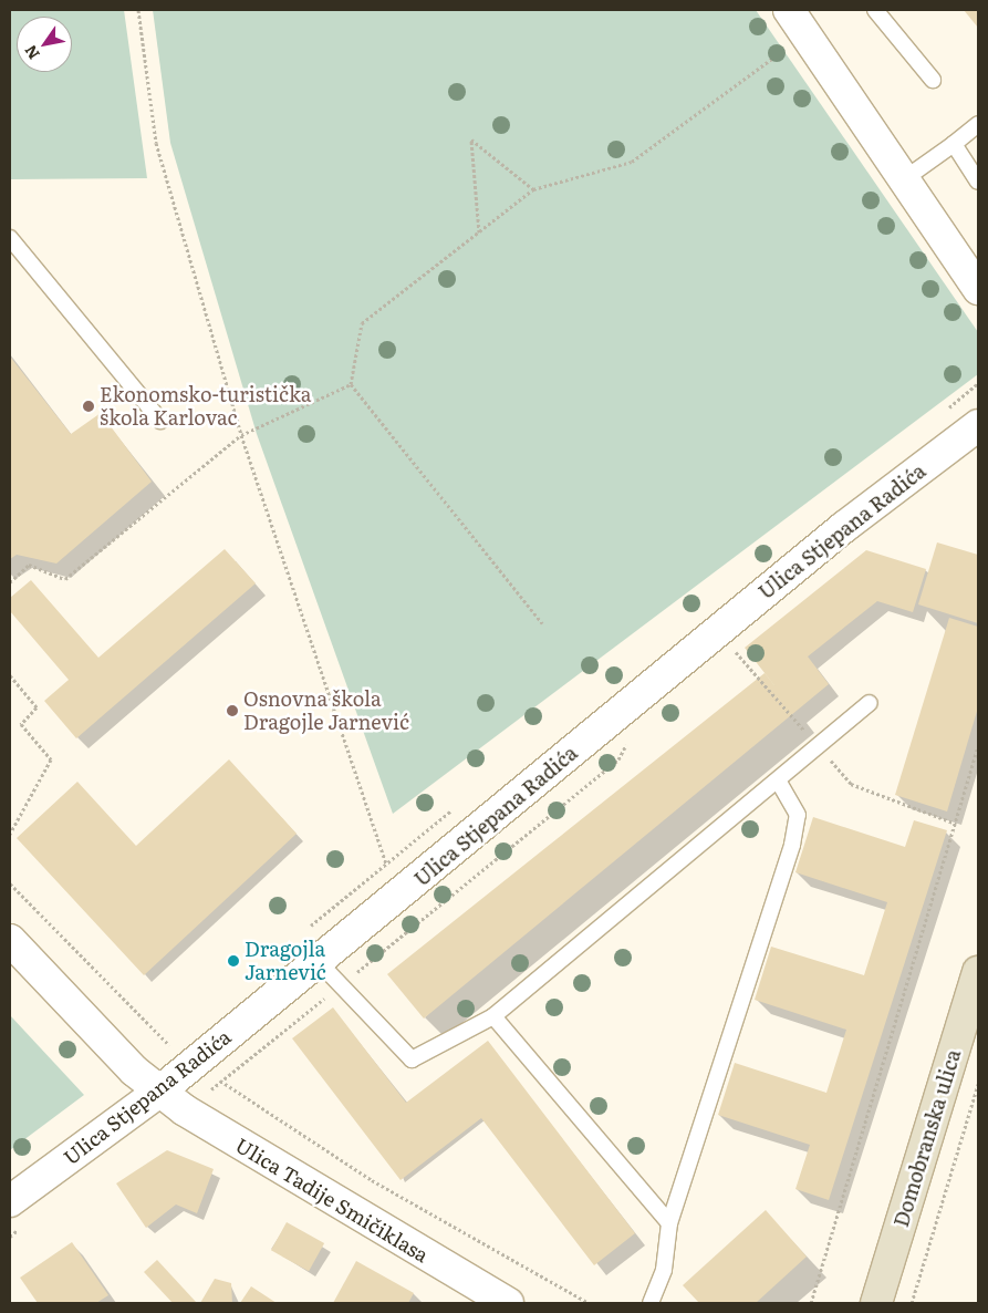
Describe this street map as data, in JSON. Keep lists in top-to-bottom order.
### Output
{
  "streets": {
    "main road": ["Domobranska ulica"],
    "street": ["Ulica Stjepana Radića", "Ulica Tadije Smičiklasa"]
  },
  "crossings": [
    ["Ulica Stjepana Radića", "Ulica Tadije Smičiklasa"]
  ],
  "places": ["Ekonomsko-turistička škola Karlovac", "Osnovna škola Dragojle Jarnević", "Dragojla Jarnević"],
  "north": "bottom left"
}
